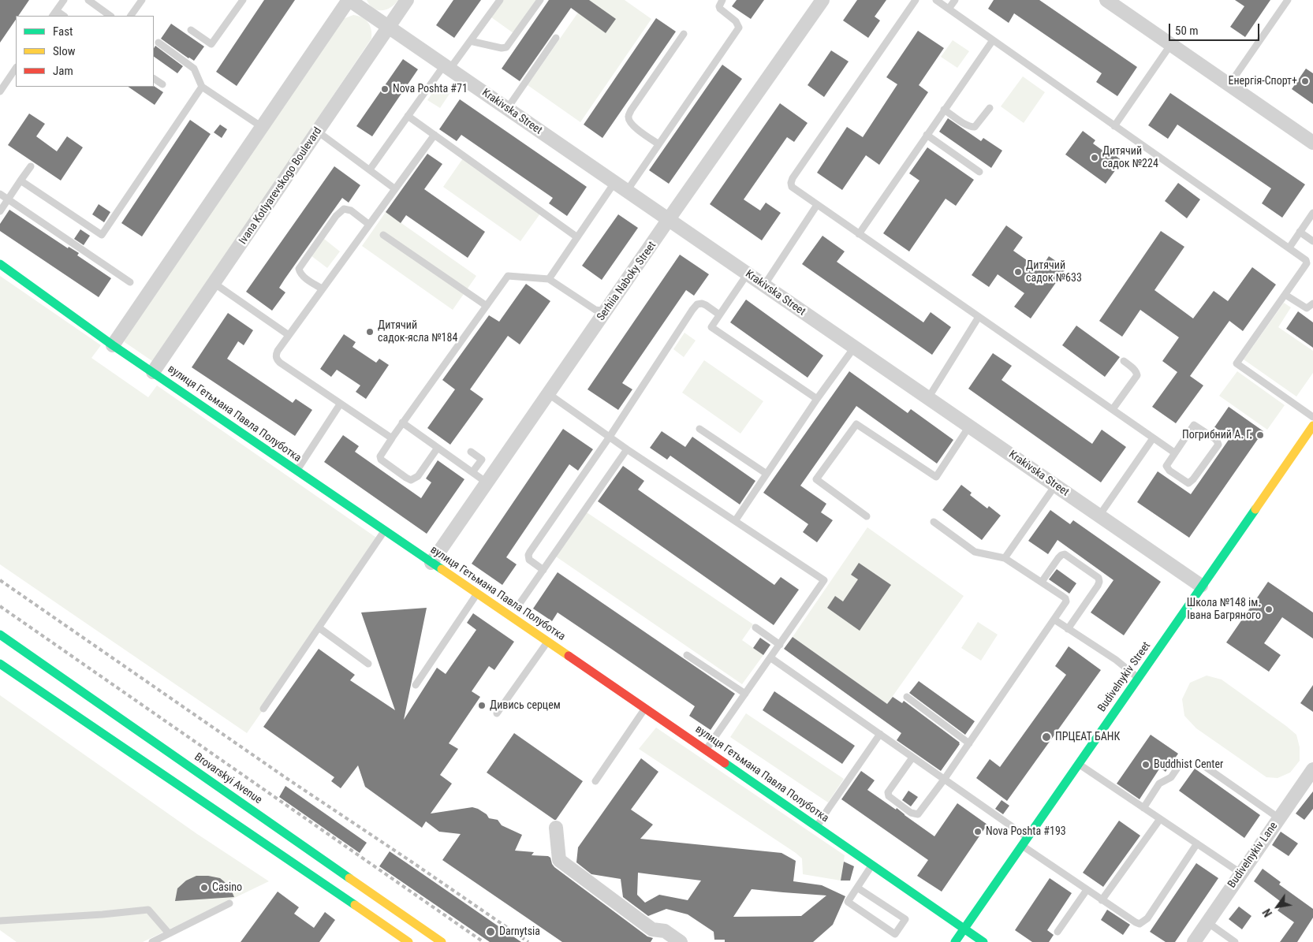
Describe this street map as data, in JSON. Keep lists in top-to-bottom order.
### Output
{
  "streets": {
    "main road": ["вулиця Гетьмана Павла Полуботка", "Budivelnykiv Street", "Brovarskyi Avenue"],
    "street": [
      "Krakivska Street",
      "Ivana Kotlyarevskogo Boulevard",
      "Serhiia Naboky Street",
      "Budivelnykiv Lane"
    ]
  },
  "crossings": [
    ["Krakivska Street", "Ivana Kotlyarevskogo Boulevard"],
    ["Krakivska Street", "Serhiia Naboky Street"],
    ["Krakivska Street", "Budivelnykiv Street"],
    ["Ivana Kotlyarevskogo Boulevard", "вулиця Гетьмана Павла Полуботка"],
    ["Serhiia Naboky Street", "вулиця Гетьмана Павла Полуботка"],
    ["вулиця Гетьмана Павла Полуботка", "Budivelnykiv Street"]
  ],
  "places": [
    "Енергія-Спорт+",
    "Nova Poshta #71",
    "Дитячий садок №224",
    "Дитячий садок №633",
    "Дитячий садок-ясла №184",
    "Погрибний А. Г.",
    "Школа №148 ім. Івана Багряного",
    "Дивись серцем",
    "ПРЦЕАТ БАНК",
    "Buddhist Center",
    "Nova Poshta #193",
    "Casino",
    "Darnytsia"
  ],
  "legend": ["Fast", "Slow", "Jam"],
  "scale_bar": "50 m",
  "north": "bottom left"
}
